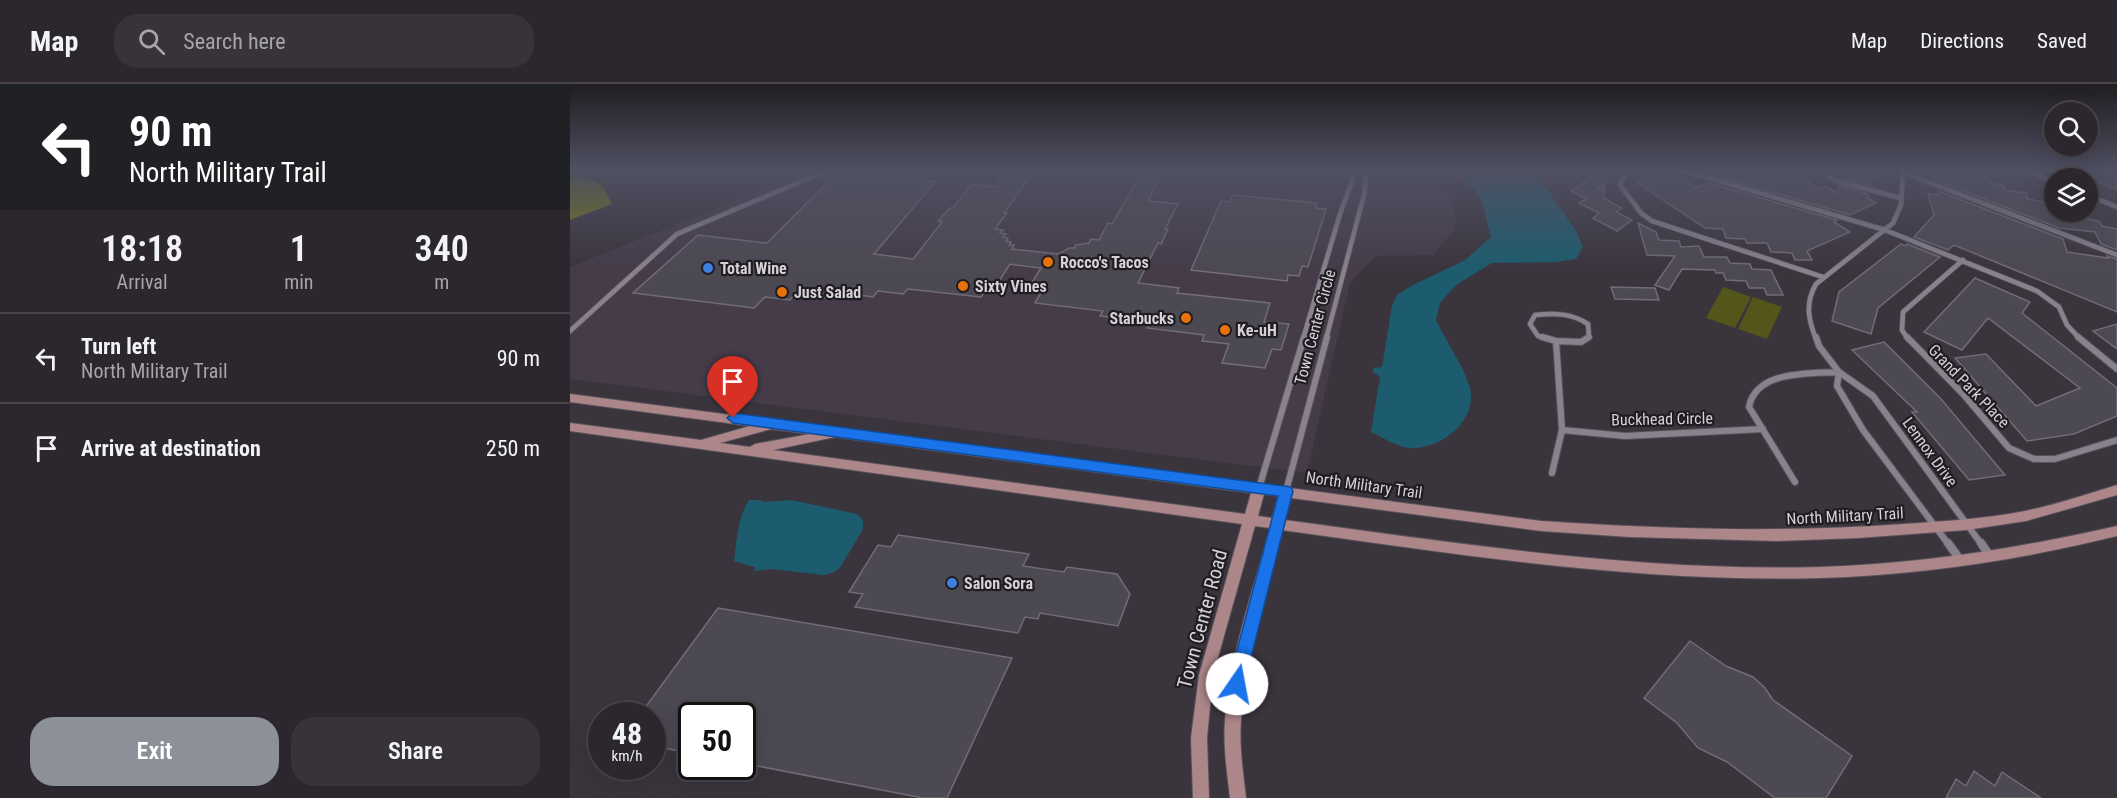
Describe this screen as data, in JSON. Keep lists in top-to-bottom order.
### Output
{
  "streets": {
    "main road": ["North Military Trail", "Town Center Road"],
    "street": [
      "Town Center Circle",
      "Grand Park Place",
      "Buckhead Circle",
      "Lennox Drive"
    ]
  },
  "crossings": [
    ["Town Center Circle", "North Military Trail"],
    ["Town Center Circle", "Town Center Road"],
    ["Lennox Drive", "North Military Trail"],
    ["North Military Trail", "Town Center Road"]
  ],
  "places": [
    "Rocco's Tacos",
    "Total Wine",
    "Sixty Vines",
    "Just Salad",
    "Starbucks",
    "Ke-uH",
    "Salon Sora"
  ],
  "page": {
    "header": "Map",
    "search": "Search here",
    "nav": ["Map", "Directions", "Saved"],
    "turn": ["90 m", "North Military Trail"],
    "eta": [
      "18:18",
      "Arrival",
      "1",
      "min",
      "340",
      "m"
    ],
    "list": [
      {
        "name": "Turn left",
        "note": "North Military Trail",
        "value": "90 m"
      },
      {
        "name": "Arrive at destination",
        "value": "250 m"
      }
    ],
    "speed": "48 km/h",
    "limit": "50",
    "buttons": ["Exit", "Share"]
  }
}
